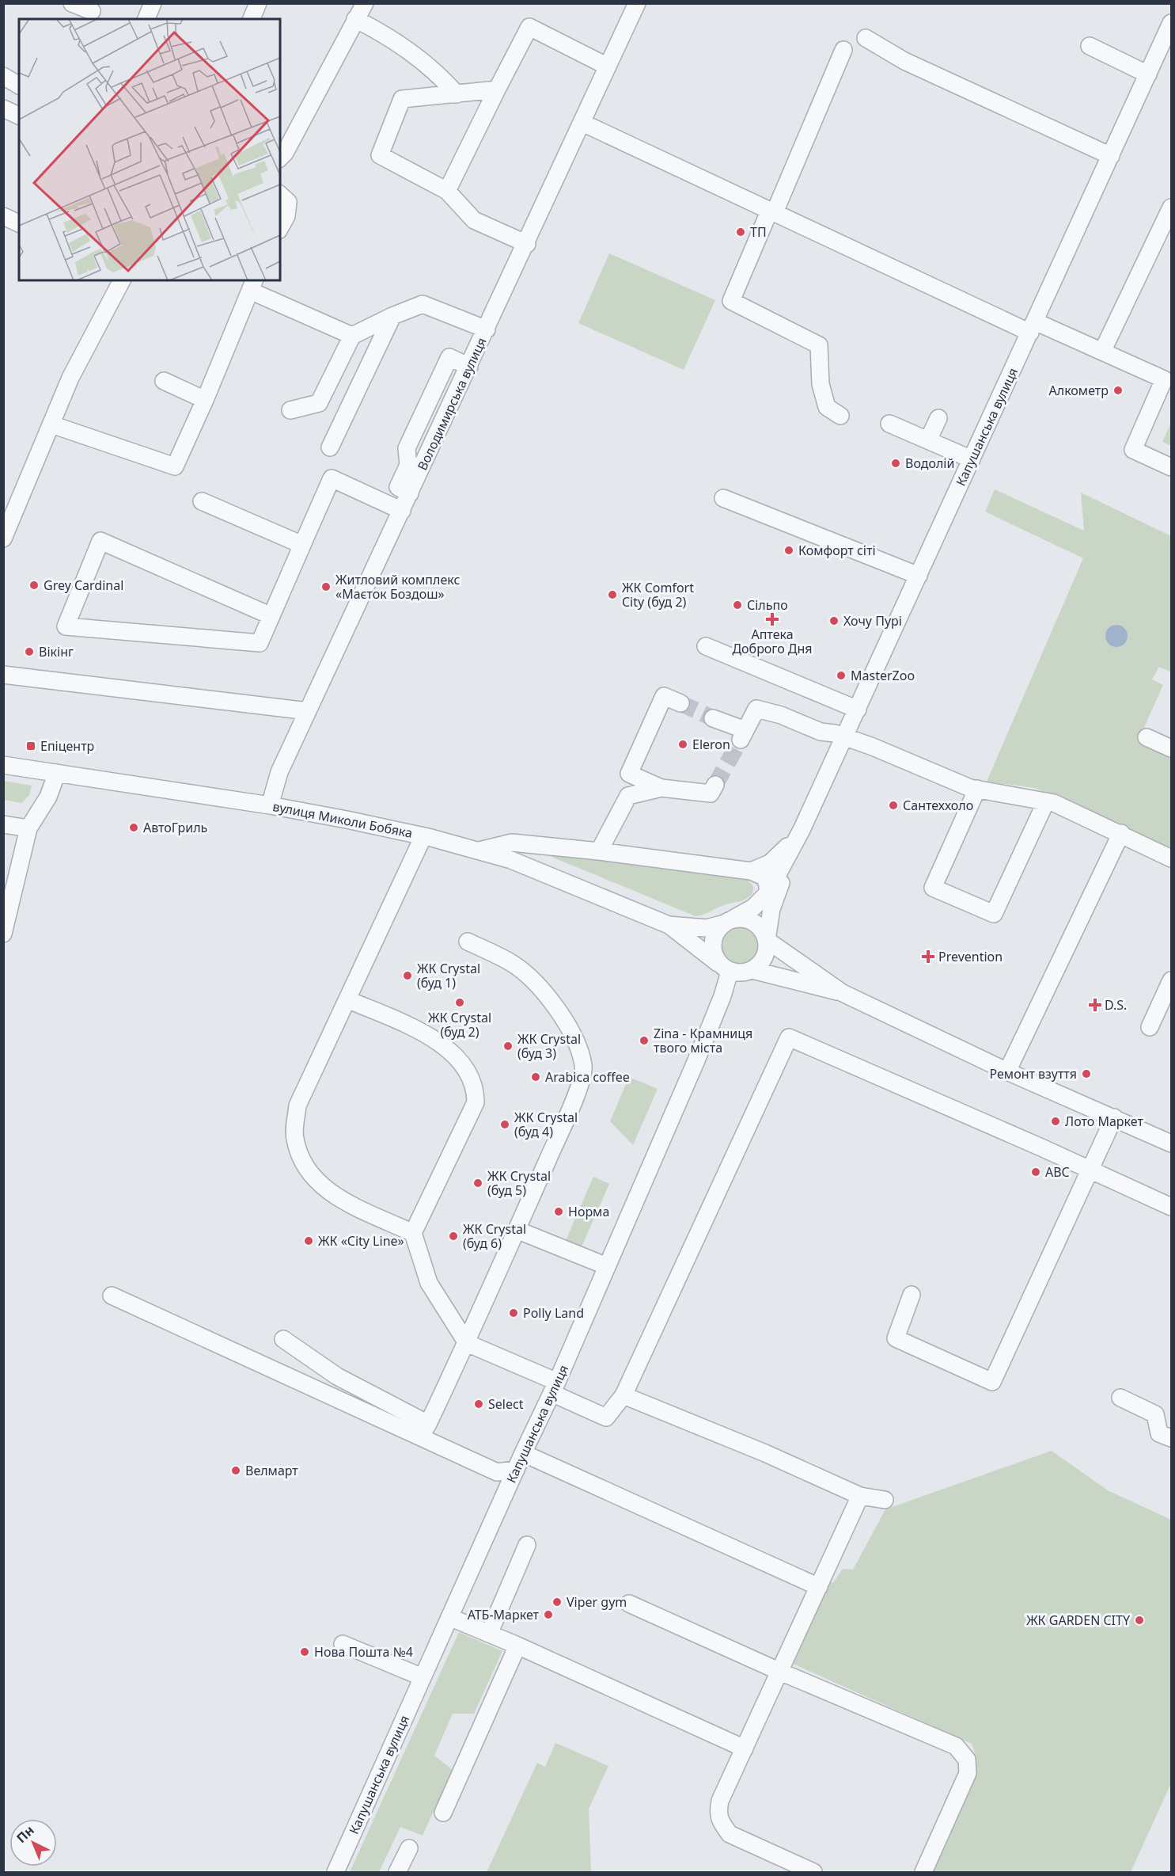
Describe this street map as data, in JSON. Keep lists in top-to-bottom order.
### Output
{
  "streets": {
    "street": ["Володимирська вулиця", "Капушанська вулиця", "вулиця Миколи Бобяка"]
  },
  "crossings": [
    ["Володимирська вулиця", "вулиця Миколи Бобяка"],
    ["Капушанська вулиця", "вулиця Миколи Бобяка"]
  ],
  "places": {
    "other": [
      "ТП",
      "Алкометр",
      "Водолій",
      "Комфорт сіті",
      "Grey Cardinal",
      "Житловий комплекс «Маєток Боздош»",
      "ЖК Comfort City (буд 2)",
      "Сільпо",
      "Хочу Пурі",
      "Вікінг",
      "MasterZoo",
      "Eleron",
      "Сантеххоло",
      "АвтоГриль",
      "ЖК Crystal (буд 1)",
      "ЖК Crystal (буд 2)",
      "Zina - Крамниця твого міста",
      "ЖК Crystal (буд 3)",
      "Ремонт взуття",
      "Arabica coffee",
      "Лото Маркет",
      "ЖК Crystal (буд 4)",
      "ABC",
      "ЖК Crystal (буд 5)",
      "Норма",
      "ЖК Crystal (буд 6)",
      "ЖК «City Line»",
      "Polly Land",
      "Select",
      "Велмарт",
      "Viper gym",
      "АТБ-Маркет",
      "ЖК GARDEN CITY",
      "Нова Пошта №4"
    ],
    "health": ["Аптека Доброго Дня", "Prevention", "D.S."],
    "transit": ["Епіцентр"]
  },
  "north": "top left"
}
